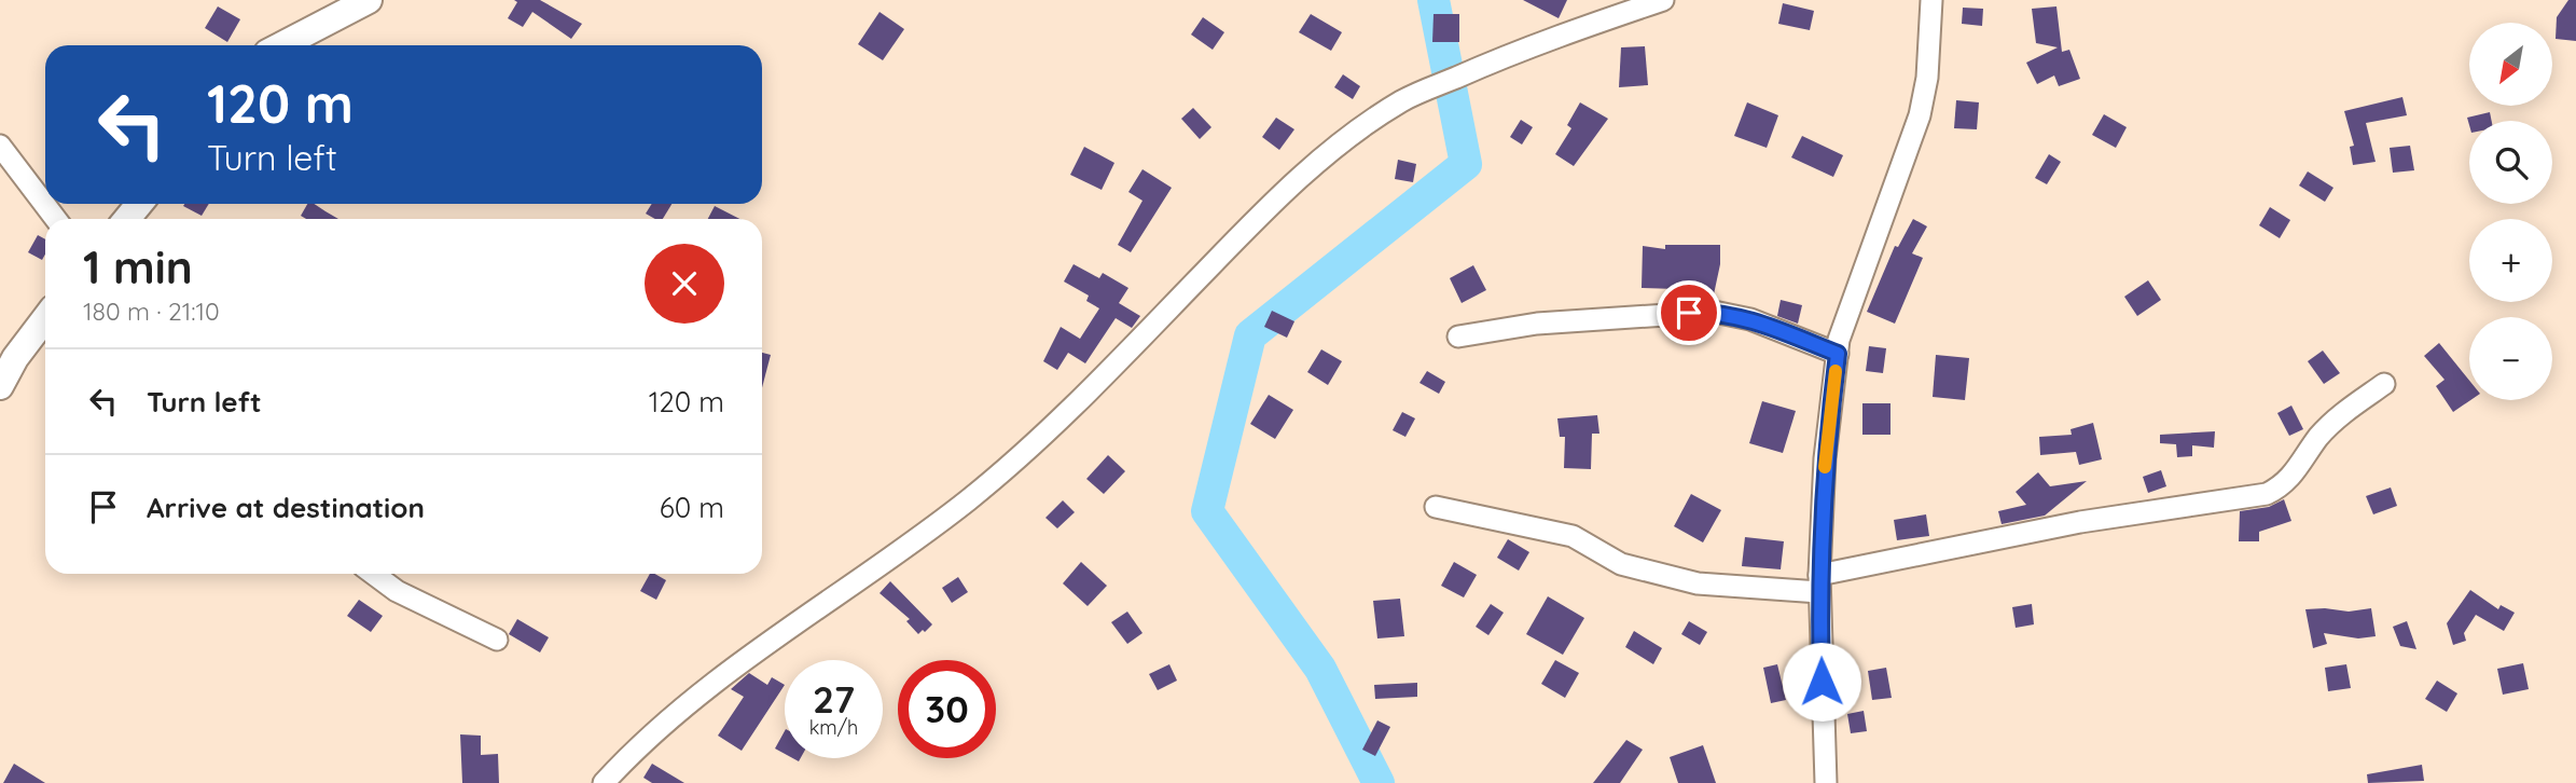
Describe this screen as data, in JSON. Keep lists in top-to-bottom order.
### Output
{
  "north": "bottom left",
  "page": {
    "map_buttons": ["+", "−"],
    "turn": ["120 m", "Turn left"],
    "heading": ["1 min", "180 m · 21:10"],
    "list": [
      {
        "name": "Turn left",
        "value": "120 m"
      },
      {
        "name": "Arrive at destination",
        "value": "60 m"
      }
    ],
    "speed": "27 km/h",
    "limit": "30"
  }
}
